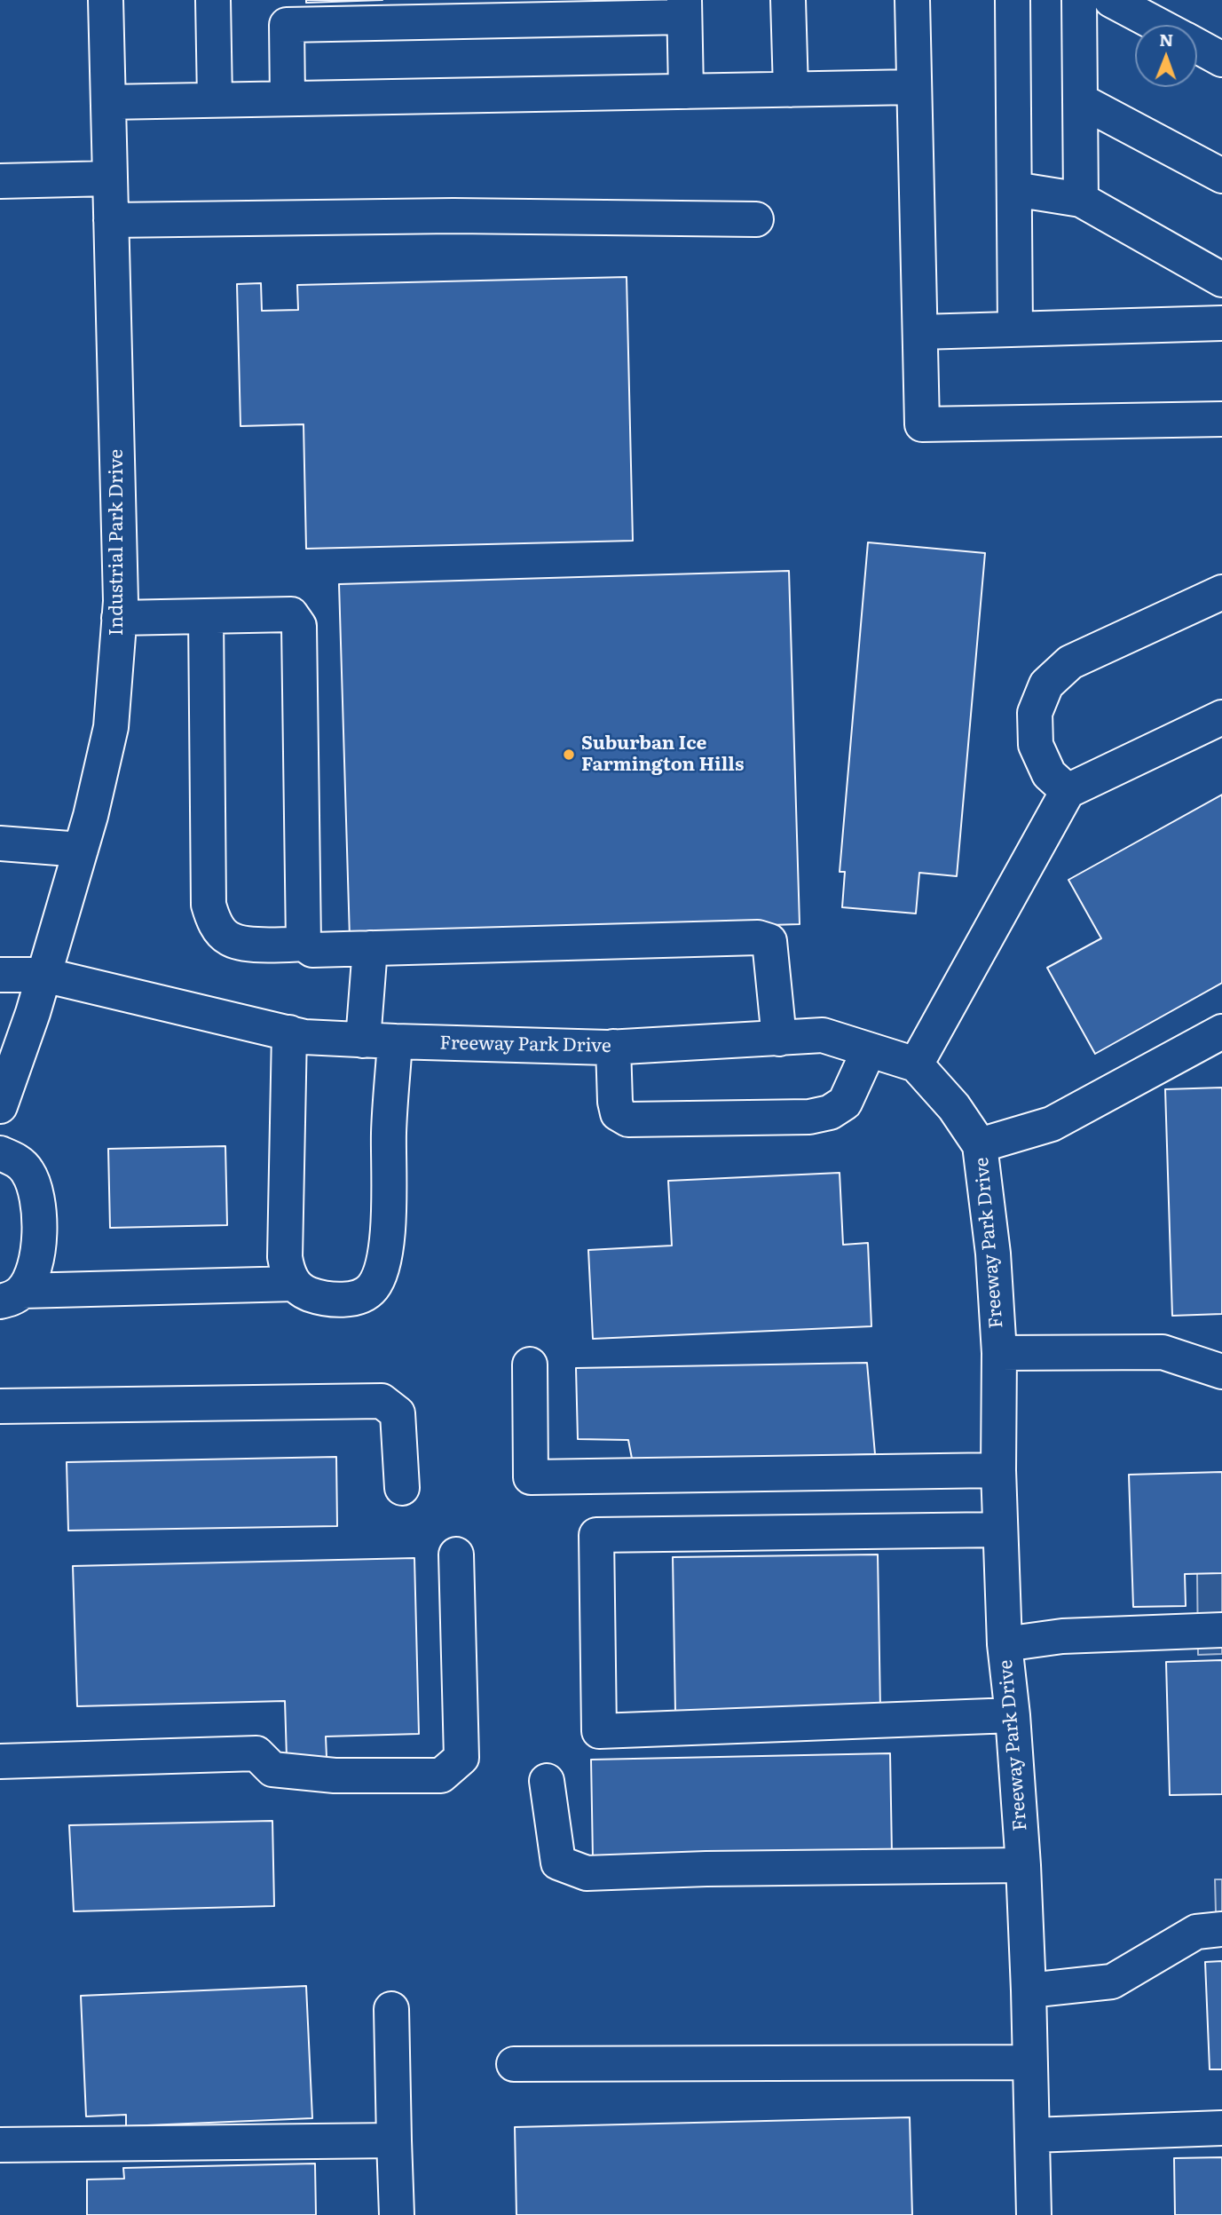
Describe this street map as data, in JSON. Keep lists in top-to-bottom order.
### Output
{
  "streets": {
    "street": ["Industrial Park Drive", "Freeway Park Drive"]
  },
  "crossings": [
    ["Industrial Park Drive", "Freeway Park Drive"]
  ],
  "places": ["Suburban Ice Farmington Hills"],
  "north": "top"
}
